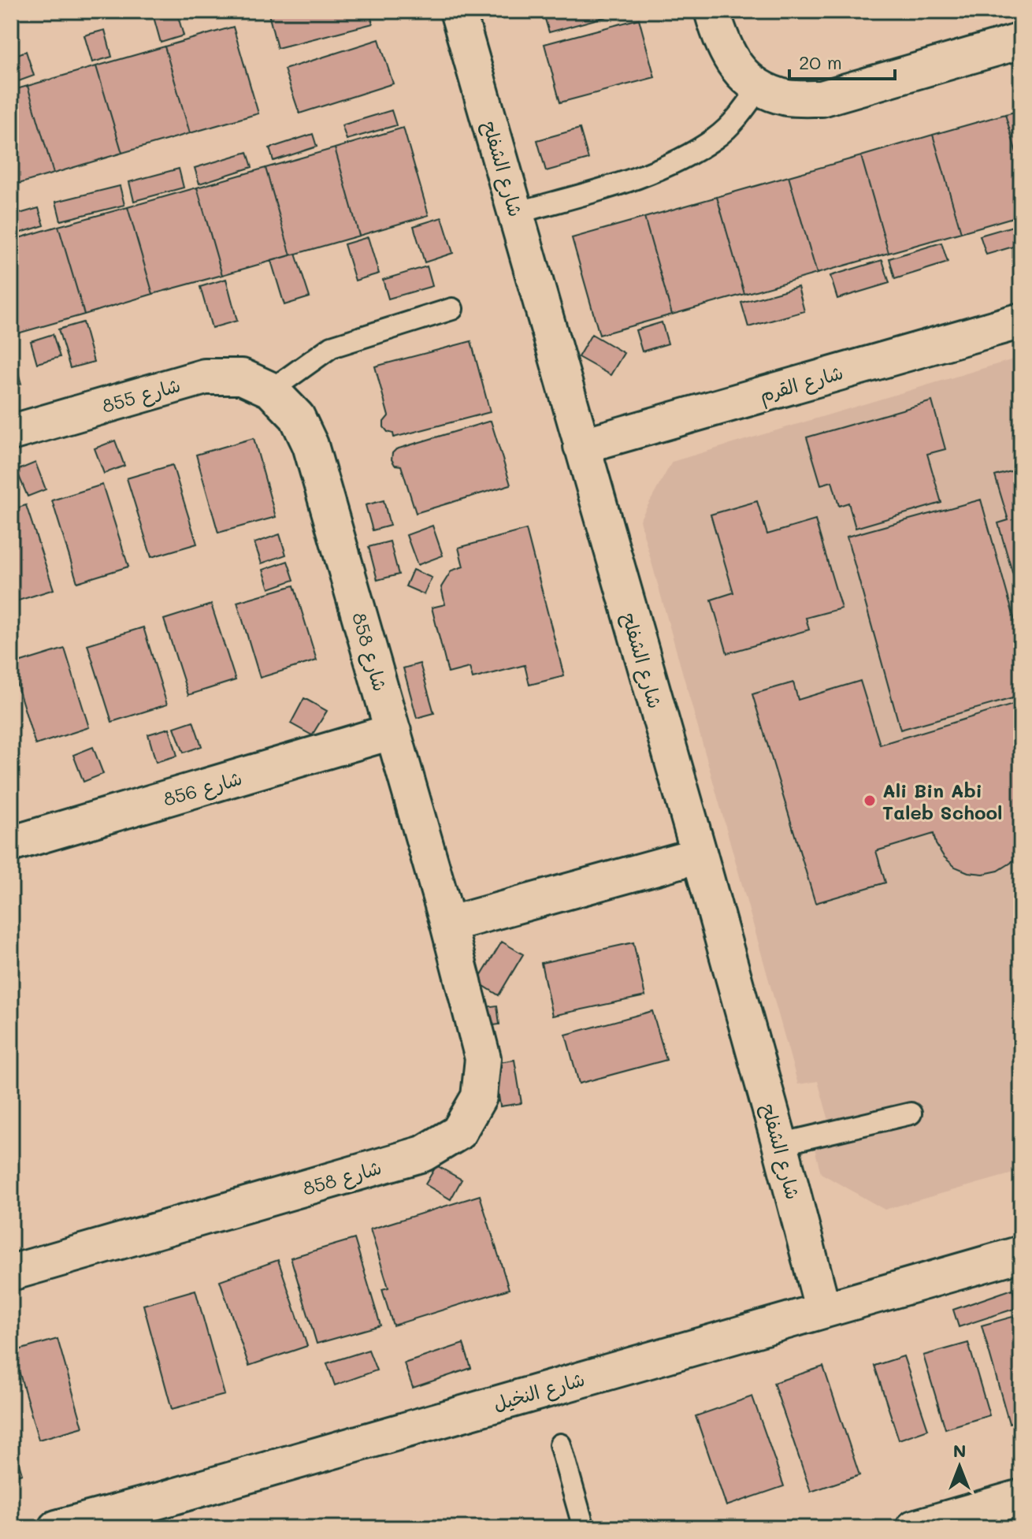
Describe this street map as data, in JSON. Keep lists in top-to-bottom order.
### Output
{
  "streets": {
    "street": [
      "شارع الشفلح",
      "شارع القرم",
      "شارع 855",
      "شارع 858",
      "شارع 856",
      "شارع النخيل"
    ]
  },
  "crossings": [
    ["شارع الشفلح", "شارع القرم"],
    ["شارع الشفلح", "شارع النخيل"],
    ["شارع 855", "شارع 858"],
    ["شارع 858", "شارع 856"]
  ],
  "places": ["Ali Bin Abi Taleb School"],
  "scale_bar": "20 m",
  "north": "top"
}
